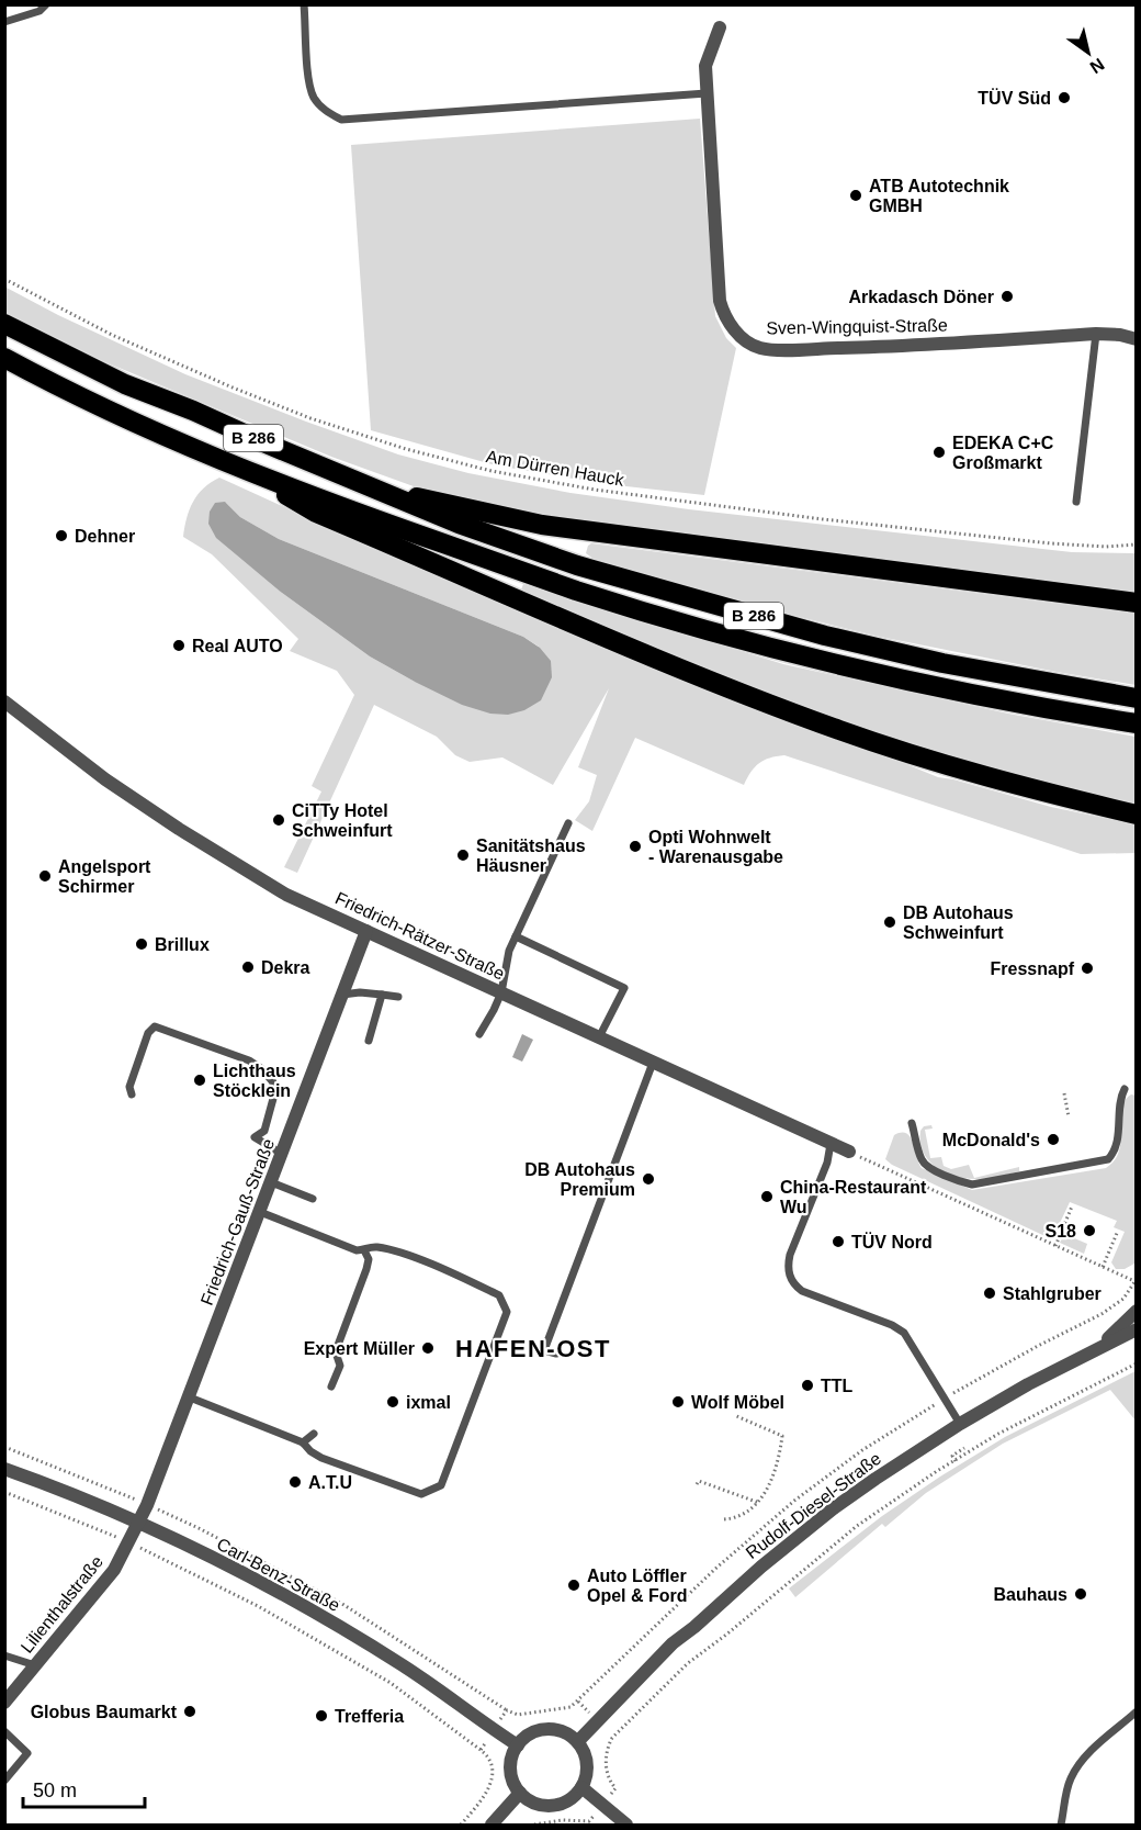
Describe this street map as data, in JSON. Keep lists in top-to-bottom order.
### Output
{
  "streets": {
    "highway": ["B 286"],
    "street": [
      "Sven-Wingquist-Straße",
      "Friedrich-Rätzer-Straße",
      "Friedrich-Gauß-Straße",
      "Rudolf-Diesel-Straße",
      "Carl-Benz-Straße",
      "Lilienthalstraße"
    ],
    "path": ["Am Dürren Hauck"]
  },
  "crossings": [
    ["Friedrich-Rätzer-Straße", "Friedrich-Gauß-Straße"],
    ["Friedrich-Gauß-Straße", "Carl-Benz-Straße"],
    ["Friedrich-Gauß-Straße", "Lilienthalstraße"],
    ["Rudolf-Diesel-Straße", "Carl-Benz-Straße"],
    ["Carl-Benz-Straße", "Lilienthalstraße"]
  ],
  "districts": ["HAFEN-OST"],
  "places": [
    "TÜV Süd",
    "ATB Autotechnik GMBH",
    "Arkadasch Döner",
    "EDEKA C+C Großmarkt",
    "Dehner",
    "Real AUTO",
    "CiTTy Hotel Schweinfurt",
    "Opti Wohnwelt - Warenausgabe",
    "Sanitätshaus Häusner",
    "Angelsport Schirmer",
    "DB Autohaus Schweinfurt",
    "Brillux",
    "Dekra",
    "Fressnapf",
    "Lichthaus Stöcklein",
    "McDonald's",
    "DB Autohaus Premium",
    "China-Restaurant Wu",
    "S18",
    "TÜV Nord",
    "Stahlgruber",
    "Expert Müller",
    "TTL",
    "ixmal",
    "Wolf Möbel",
    "A.T.U",
    "Auto Löffler Opel & Ford",
    "Bauhaus",
    "Globus Baumarkt",
    "Trefferia"
  ],
  "scale_bar": "50 m",
  "north": "bottom right"
}
